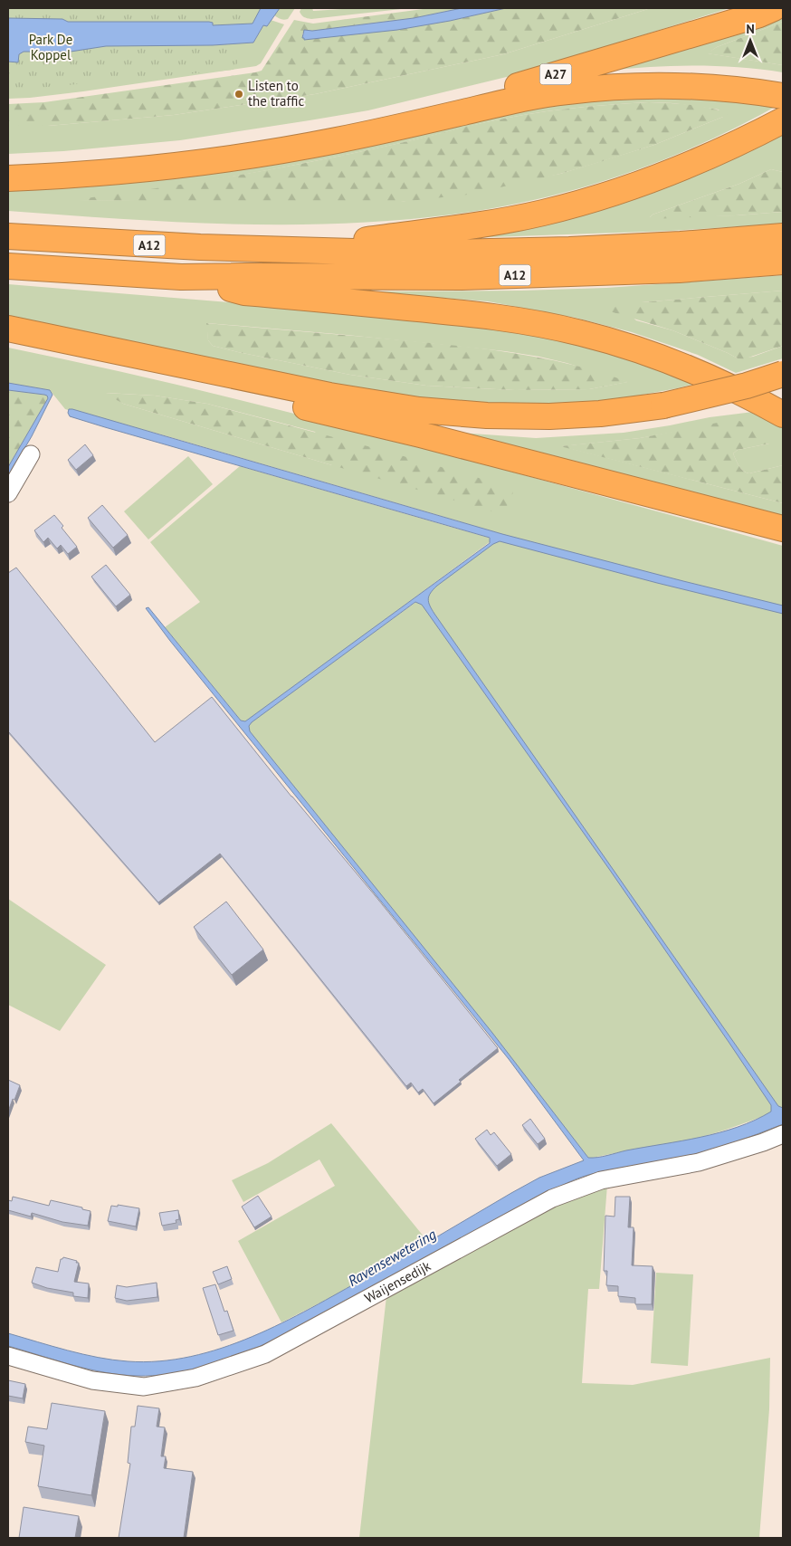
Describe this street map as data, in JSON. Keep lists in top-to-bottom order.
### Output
{
  "streets": {
    "highway": ["A27", "A12"],
    "street": ["Waijensedijk"]
  },
  "water": ["Ravensewetering"],
  "parks": ["Park De Koppel"],
  "places": ["Listen to the traffic"],
  "north": "top"
}
